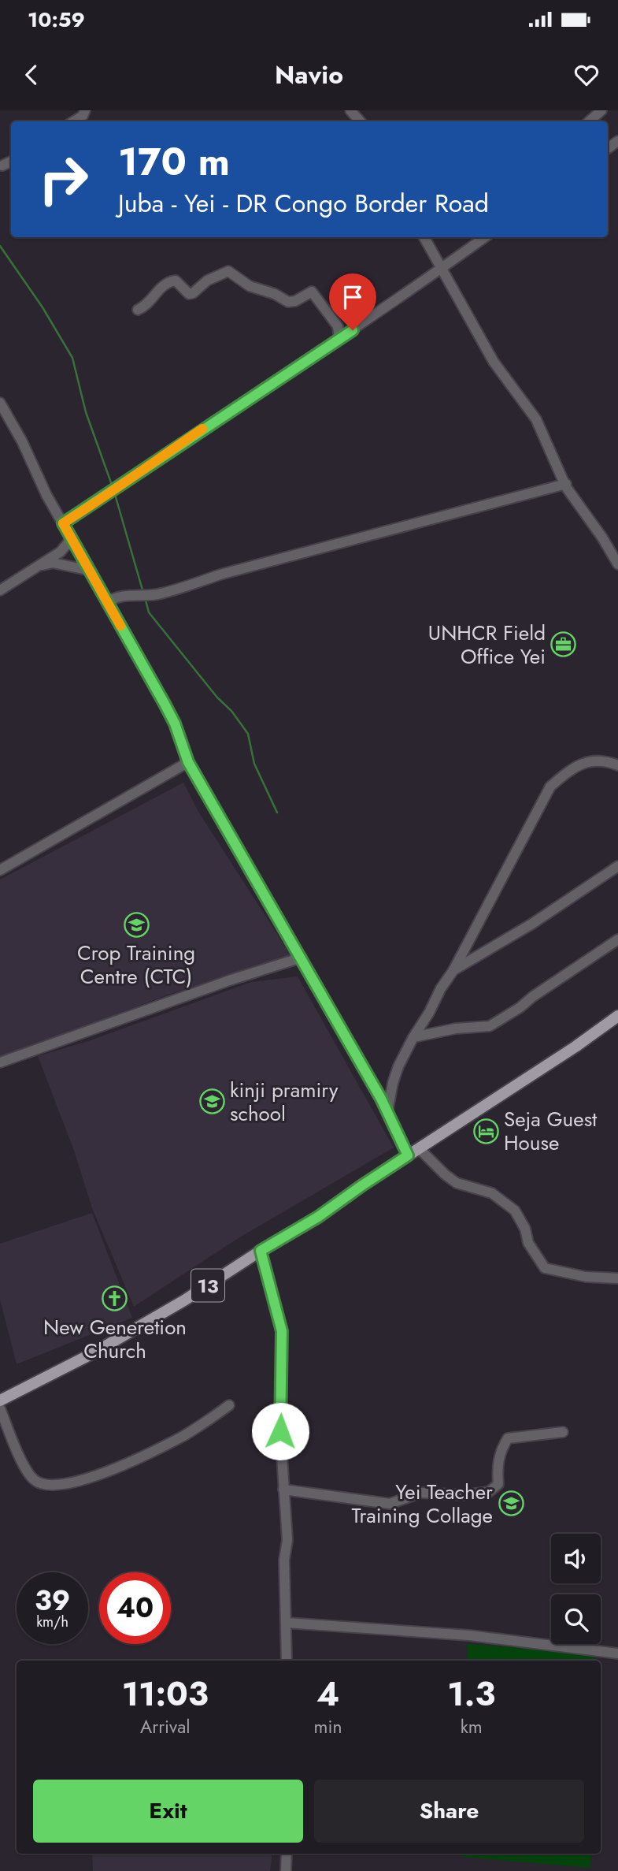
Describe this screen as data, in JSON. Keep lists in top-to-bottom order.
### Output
{
  "streets": {
    "main road": ["13"]
  },
  "places": {
    "office": ["UNHCR Field Office Yei"],
    "school or university": ["Crop Training Centre (CTC)", "kinji pramiry school", "Yei Teacher Training Collage"],
    "hotel": ["Seja Guest House"],
    "church": ["New Generetion Church"]
  },
  "page": {
    "status": "10:59",
    "header": "Navio",
    "turn": ["170 m", "Juba - Yei - DR Congo Border Road"],
    "speed": "39 km/h",
    "limit": "40",
    "eta": [
      "11:03",
      "Arrival",
      "4",
      "min",
      "1.3",
      "km"
    ],
    "buttons": ["Exit", "Share"]
  }
}
